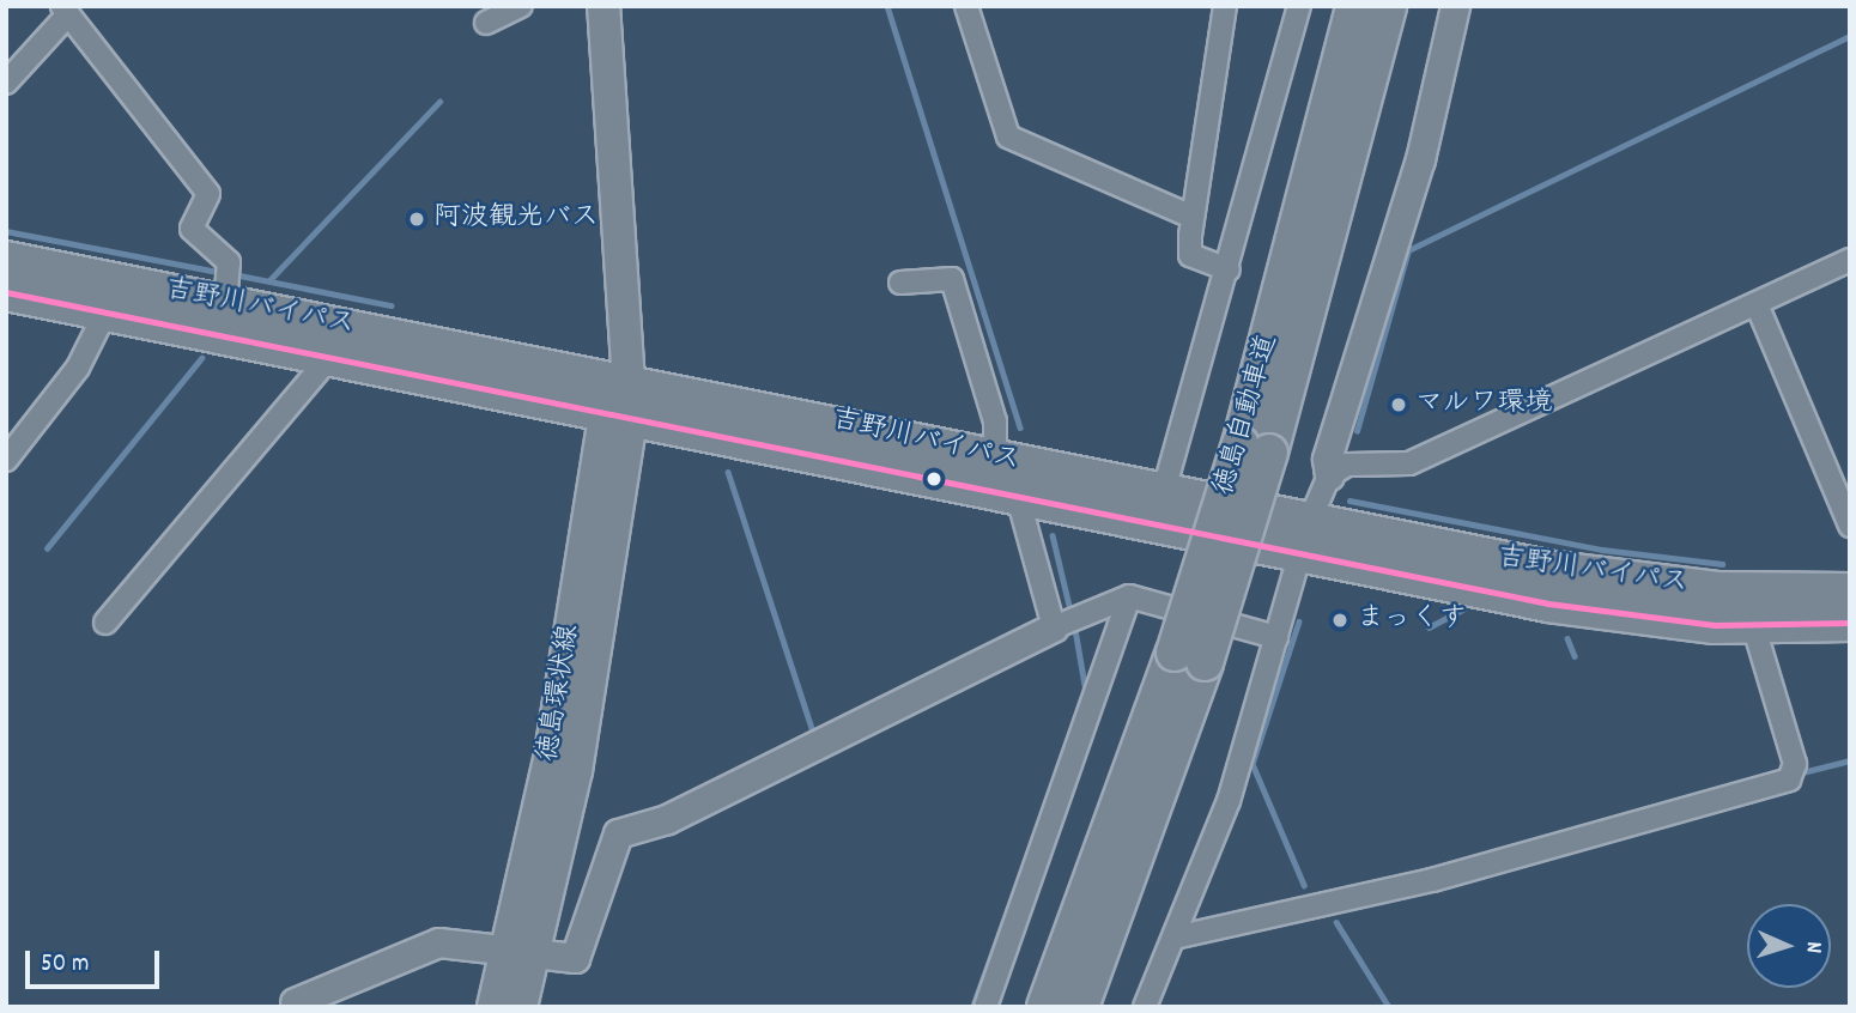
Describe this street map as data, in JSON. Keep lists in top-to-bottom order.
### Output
{
  "streets": {
    "highway": ["吉野川バイパス", "徳島自動車道"],
    "main road": ["徳島環状線"]
  },
  "crossings": [
    ["吉野川バイパス", "徳島環状線"]
  ],
  "places": ["阿波観光バス", "マルワ環境", "まっくす"],
  "scale_bar": "50 m",
  "north": "right"
}
